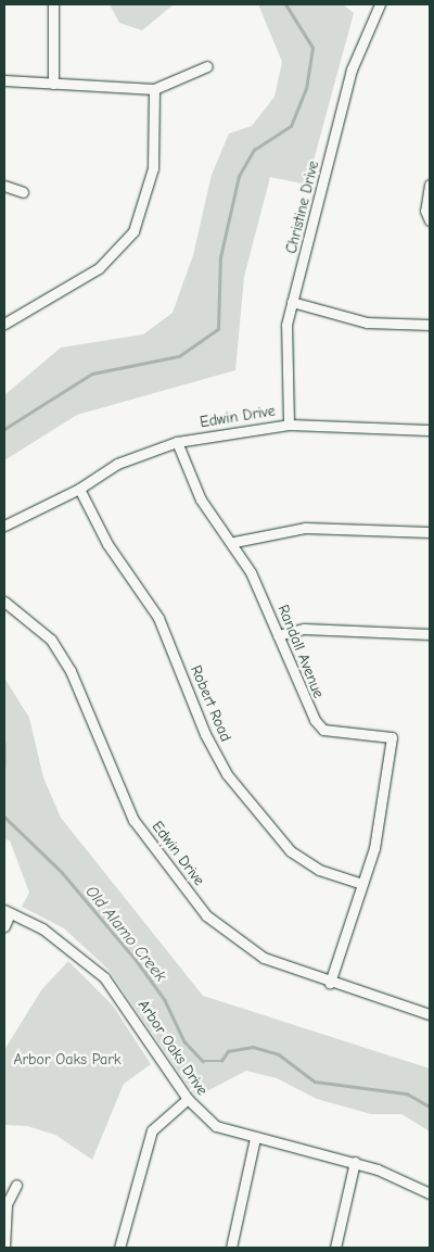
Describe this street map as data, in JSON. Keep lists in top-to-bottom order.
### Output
{
  "streets": {
    "street": [
      "Christine Drive",
      "Edwin Drive",
      "Randall Avenue",
      "Robert Road",
      "Arbor Oaks Drive"
    ]
  },
  "crossings": [
    ["Christine Drive", "Edwin Drive"],
    ["Edwin Drive", "Randall Avenue"],
    ["Edwin Drive", "Robert Road"],
    ["Randall Avenue", "Robert Road"]
  ],
  "water": ["Old Alamo Creek"],
  "parks": ["Arbor Oaks Park"]
}
